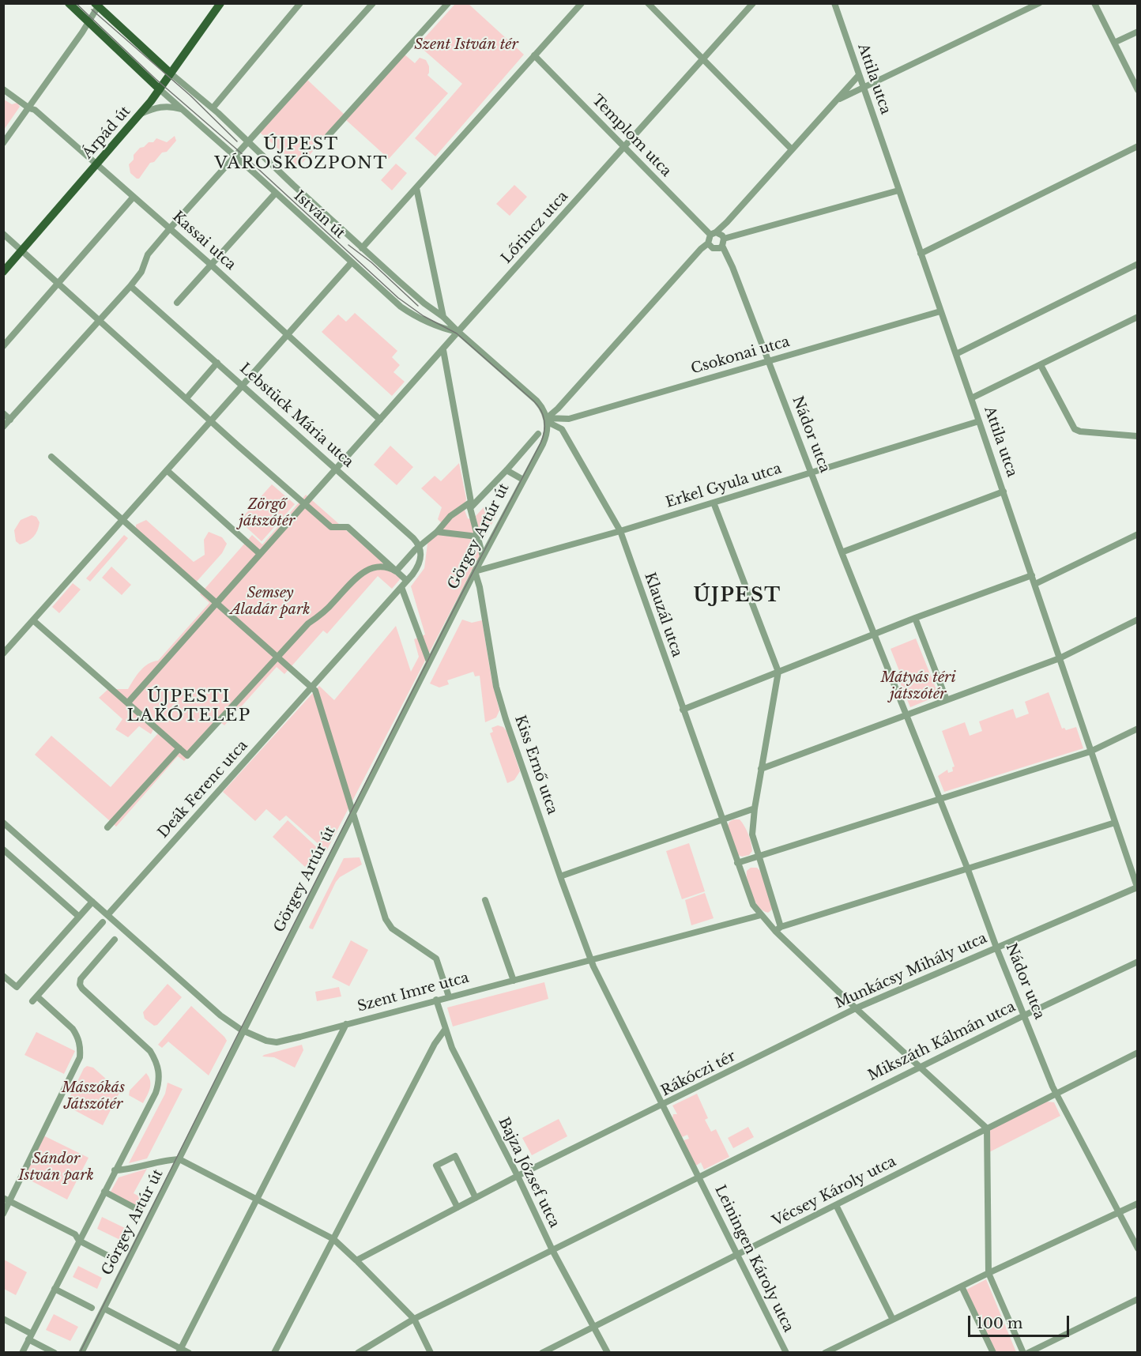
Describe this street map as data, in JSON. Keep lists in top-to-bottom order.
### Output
{
  "streets": {
    "main road": ["Árpád út", "István út"],
    "street": [
      "Attila utca",
      "Templom utca",
      "Lőrincz utca",
      "Kassai utca",
      "Csokonai utca",
      "Lebstück Mária utca",
      "Nádor utca",
      "Erkel Gyula utca",
      "Görgey Artúr út",
      "Klauzál utca",
      "Kiss Ernő utca",
      "Deák Ferenc utca",
      "Munkácsy Mihály utca",
      "Szent Imre utca",
      "Mikszáth Kálmán utca",
      "Rákóczi tér",
      "Bajza József utca",
      "Vécsey Károly utca",
      "Leiningen Károly utca"
    ]
  },
  "crossings": [
    ["Attila utca", "Csokonai utca"],
    ["Attila utca", "Erkel Gyula utca"],
    ["Attila utca", "Munkácsy Mihály utca"],
    ["Árpád út", "István út"],
    ["Árpád út", "Kassai utca"],
    ["Templom utca", "Lőrincz utca"],
    ["Templom utca", "Nádor utca"],
    ["István út", "Lőrincz utca"],
    ["István út", "Csokonai utca"],
    ["István út", "Görgey Artúr út"],
    ["Lőrincz utca", "Kassai utca"],
    ["Lőrincz utca", "Lebstück Mária utca"],
    ["Csokonai utca", "Nádor utca"],
    ["Csokonai utca", "Görgey Artúr út"],
    ["Lebstück Mária utca", "Deák Ferenc utca"],
    ["Nádor utca", "Erkel Gyula utca"],
    ["Nádor utca", "Munkácsy Mihály utca"],
    ["Nádor utca", "Mikszáth Kálmán utca"],
    ["Nádor utca", "Vécsey Károly utca"],
    ["Erkel Gyula utca", "Görgey Artúr út"],
    ["Erkel Gyula utca", "Klauzál utca"],
    ["Erkel Gyula utca", "Kiss Ernő utca"],
    ["Görgey Artúr út", "Kiss Ernő utca"],
    ["Görgey Artúr út", "Szent Imre utca"],
    ["Klauzál utca", "Munkácsy Mihály utca"],
    ["Klauzál utca", "Szent Imre utca"],
    ["Klauzál utca", "Mikszáth Kálmán utca"],
    ["Klauzál utca", "Vécsey Károly utca"],
    ["Kiss Ernő utca", "Szent Imre utca"],
    ["Deák Ferenc utca", "Szent Imre utca"],
    ["Munkácsy Mihály utca", "Rákóczi tér"],
    ["Szent Imre utca", "Bajza József utca"],
    ["Mikszáth Kálmán utca", "Rákóczi tér"],
    ["Mikszáth Kálmán utca", "Leiningen Károly utca"],
    ["Rákóczi tér", "Leiningen Károly utca"],
    ["Bajza József utca", "Vécsey Károly utca"],
    ["Vécsey Károly utca", "Leiningen Károly utca"]
  ],
  "districts": ["ÚJPEST VÁROSKÖZPONT", "ÚJPEST", "ÚJPESTI LAKÓTELEP"],
  "parks": [
    "Szent István tér",
    "Zörgő játszótér",
    "Semsey Aladár park",
    "Mátyás téri játszótér",
    "Mászókás Játszótér",
    "Sándor István park"
  ],
  "scale_bar": "100 m"
}
